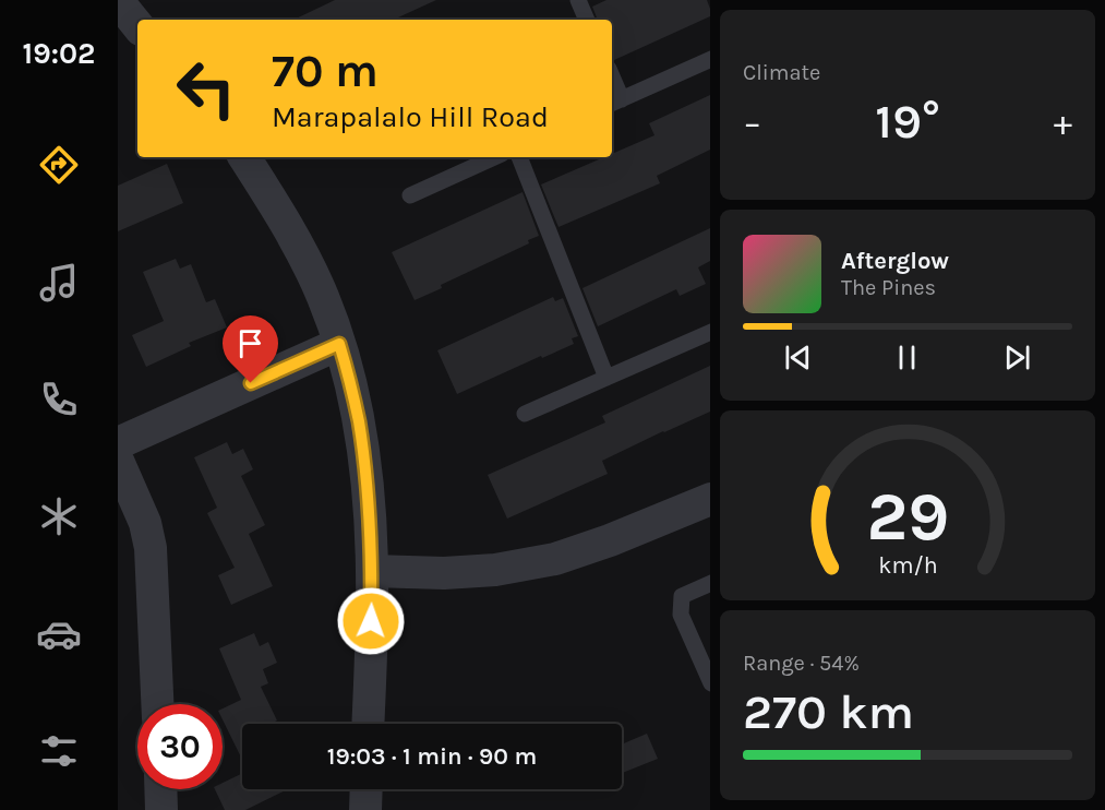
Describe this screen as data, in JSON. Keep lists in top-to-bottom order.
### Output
{
  "page": {
    "tabs": "19:02",
    "tile": [
      "Climate",
      ["Range · 54%", "270 km"]
    ],
    "turn": ["70 m", "Marapalalo Hill Road"],
    "heat": ["−", "19°", "+"],
    "song": ["Afterglow", "The Pines"],
    "limit": "30",
    "trip": "19:03 · 1 min · 90 m",
    "gauge": ["29", "km/h"]
  }
}
